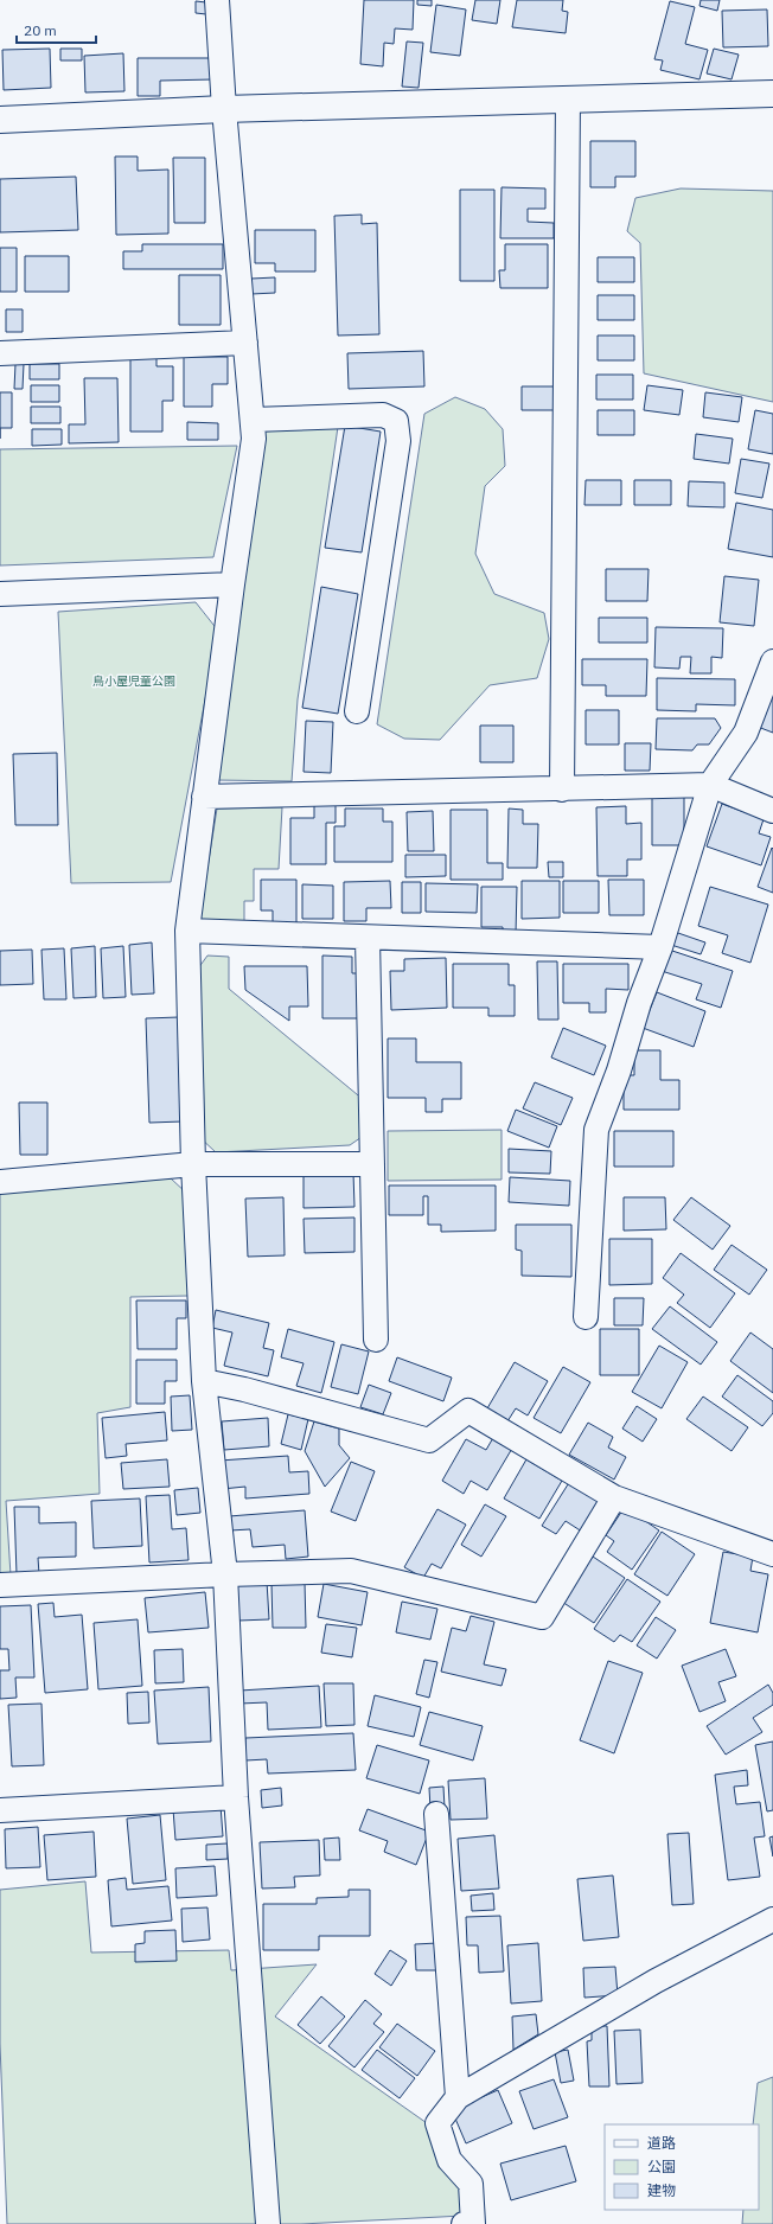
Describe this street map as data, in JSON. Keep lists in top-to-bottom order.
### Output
{
  "parks": ["鳥小屋児童公園"],
  "legend": ["道路", "公園", "建物"],
  "scale_bar": "20 m"
}
